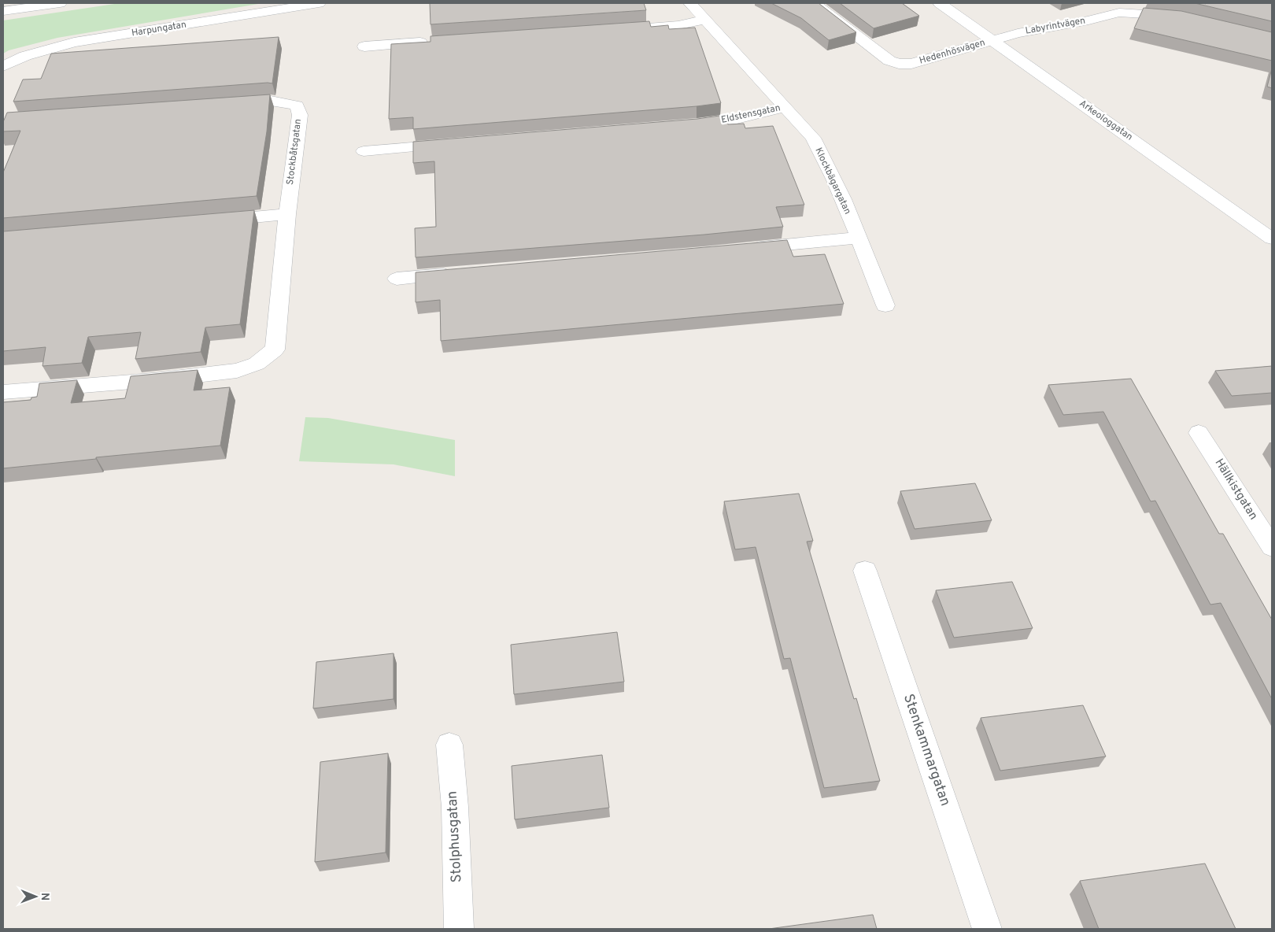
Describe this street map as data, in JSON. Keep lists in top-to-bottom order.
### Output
{
  "streets": {
    "street": [
      "Labyrintvägen",
      "Harpungatan",
      "Hedenhösvägen",
      "Eldstensgatan",
      "Arkeologgatan",
      "Stockbåtsgatan",
      "Klockbägargatan",
      "Hällkistgatan",
      "Stenkammargatan",
      "Stolphusgatan"
    ]
  },
  "crossings": [
    ["Labyrintvägen", "Hedenhösvägen"],
    ["Labyrintvägen", "Arkeologgatan"],
    ["Hedenhösvägen", "Arkeologgatan"],
    ["Eldstensgatan", "Klockbägargatan"]
  ],
  "north": "right"
}
